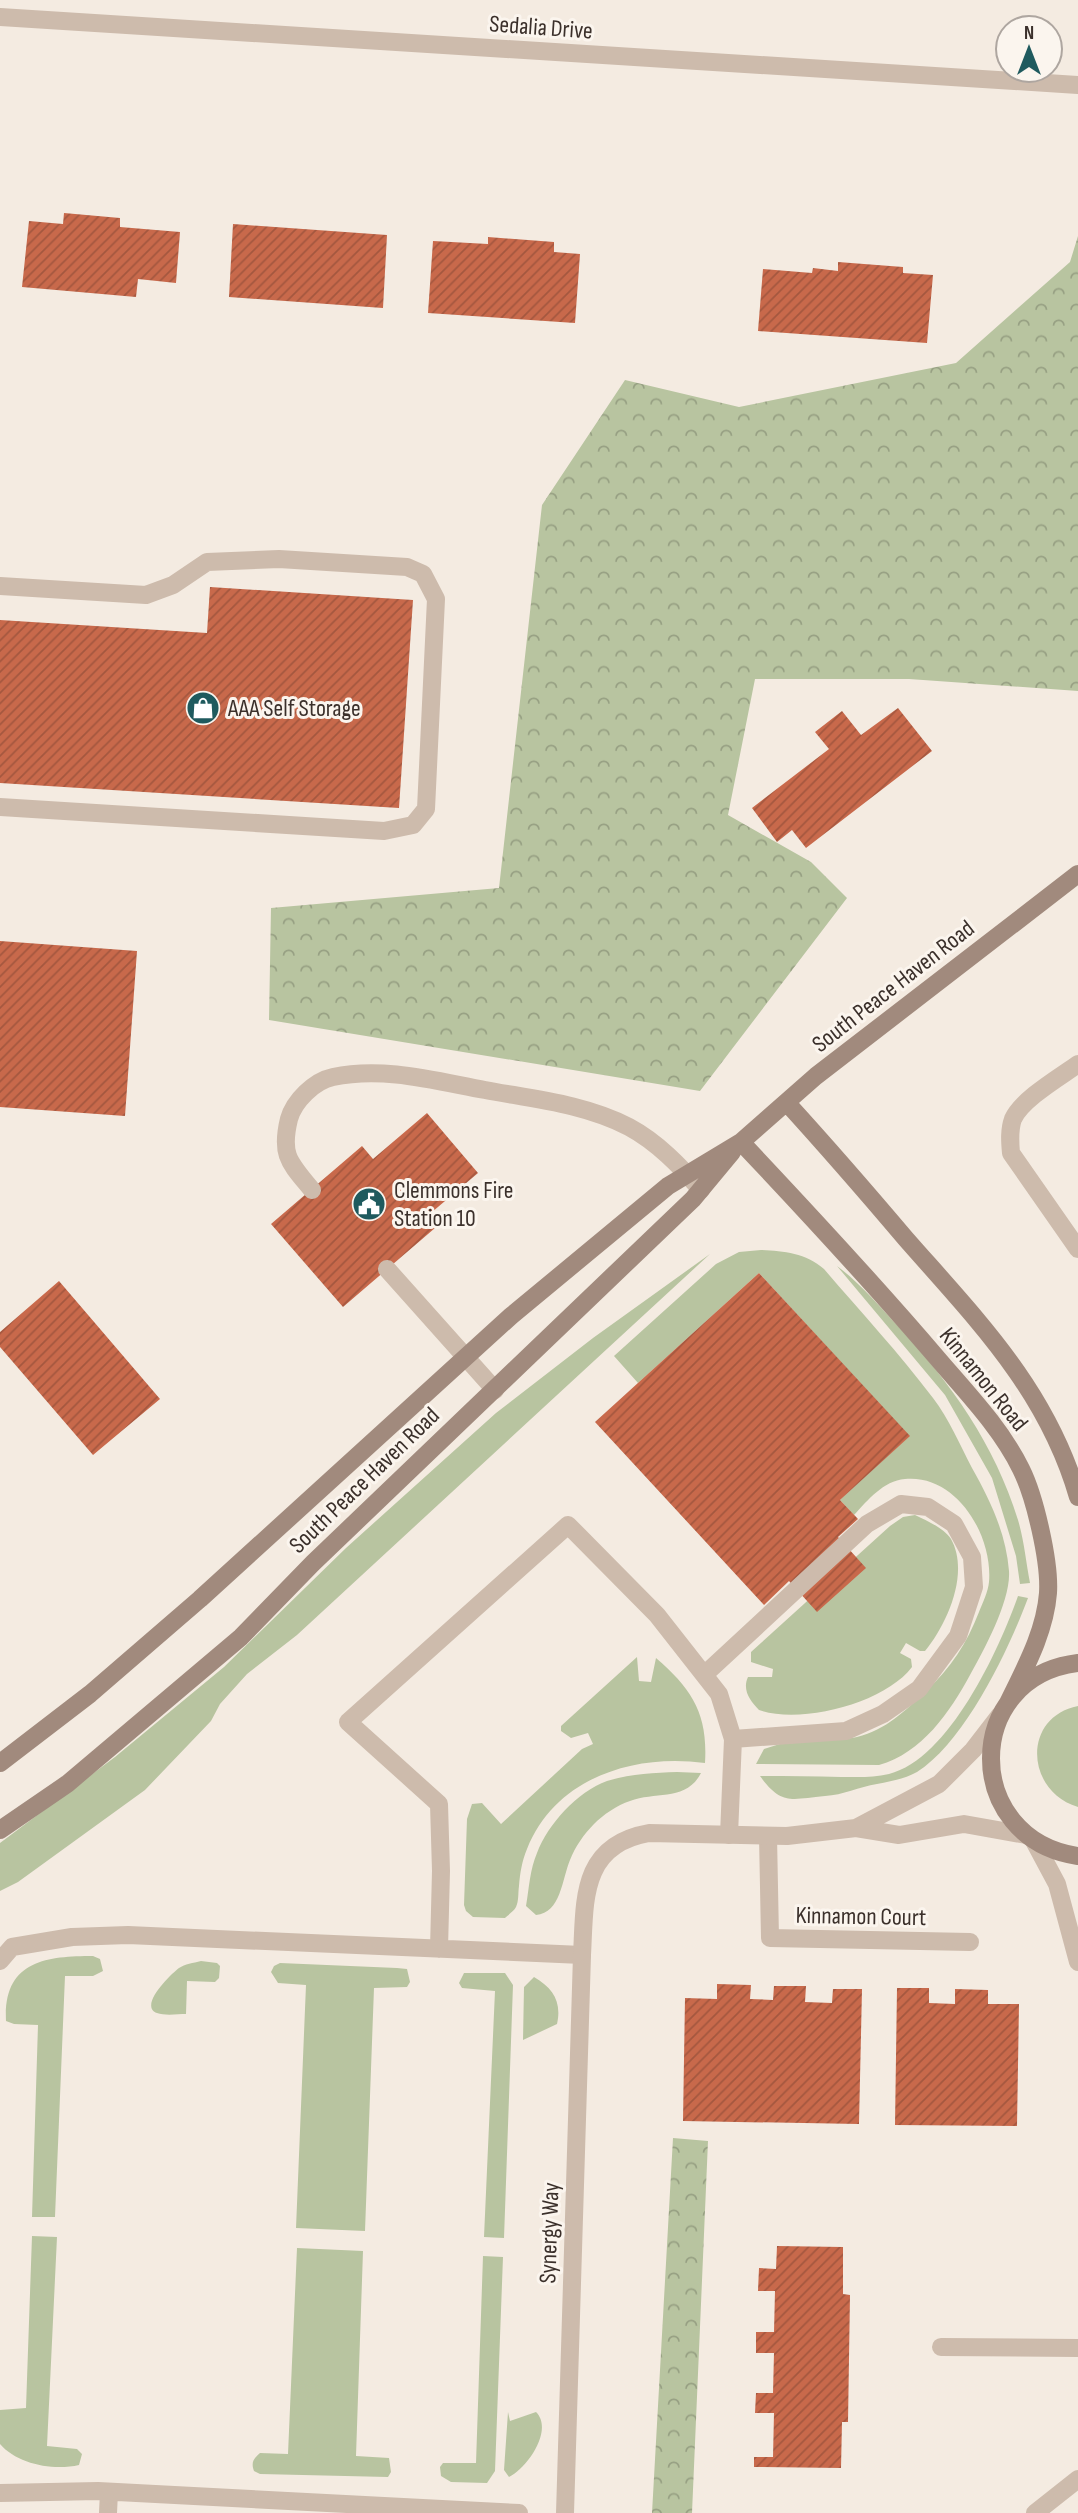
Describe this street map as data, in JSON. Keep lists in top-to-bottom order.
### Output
{
  "streets": {
    "main road": ["South Peace Haven Road", "Kinnamon Road"],
    "street": ["Sedalia Drive", "Kinnamon Court", "Synergy Way"]
  },
  "crossings": [
    ["South Peace Haven Road", "Kinnamon Road"]
  ],
  "places": {
    "shop": ["AAA Self Storage"],
    "public building": ["Clemmons Fire Station 10"]
  },
  "north": "top"
}
